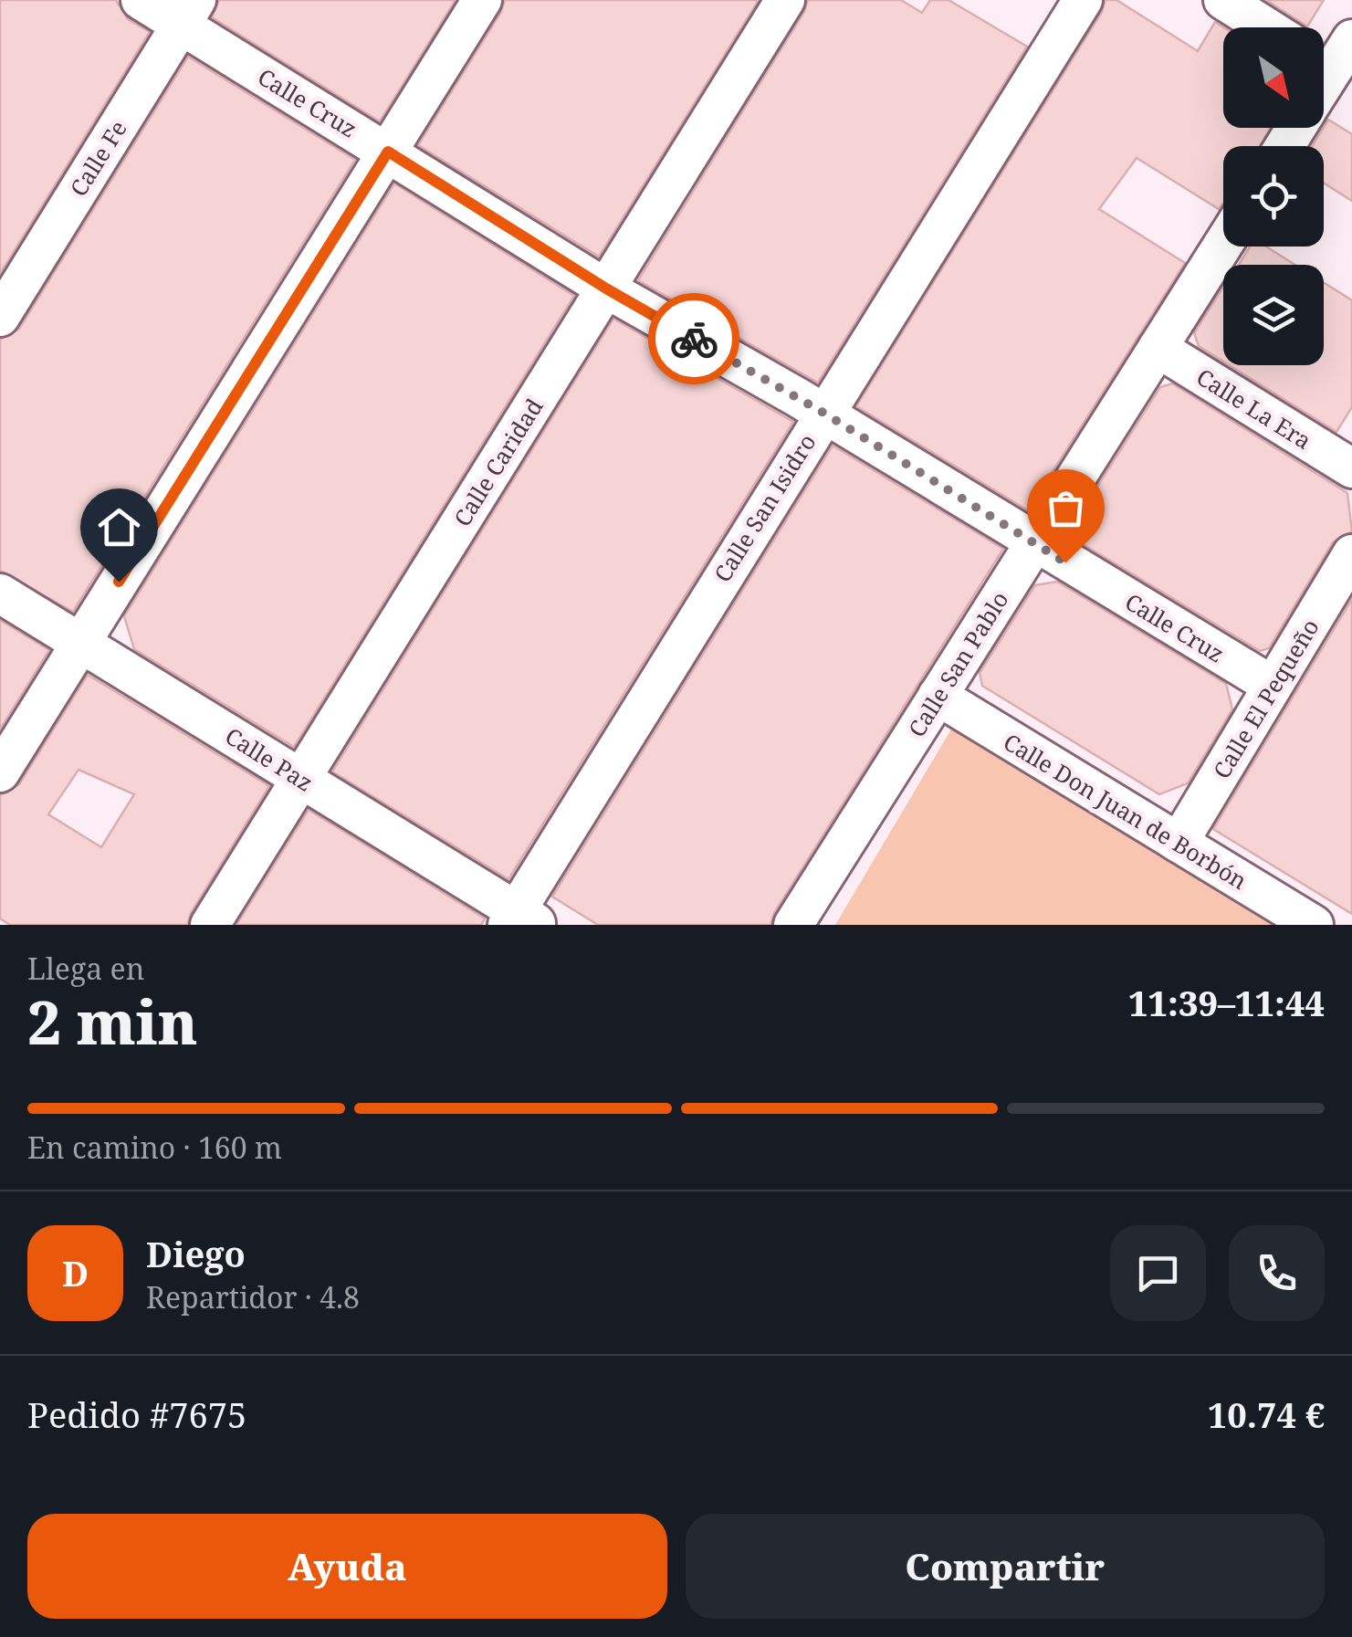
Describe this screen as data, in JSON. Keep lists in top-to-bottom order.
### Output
{
  "streets": {
    "street": [
      "Calle Cruz",
      "Calle Fe",
      "Calle La Era",
      "Calle Caridad",
      "Calle San Isidro",
      "Calle San Pablo",
      "Calle El Pequeño",
      "Calle Paz",
      "Calle Don Juan de Borbón"
    ]
  },
  "crossings": [
    ["Calle Cruz", "Calle Fe"],
    ["Calle Cruz", "Calle Caridad"],
    ["Calle Cruz", "Calle San Isidro"],
    ["Calle Cruz", "Calle San Pablo"],
    ["Calle Cruz", "Calle El Pequeño"],
    ["Calle La Era", "Calle San Pablo"],
    ["Calle Caridad", "Calle Paz"],
    ["Calle San Isidro", "Calle Paz"],
    ["Calle San Pablo", "Calle Don Juan de Borbón"],
    ["Calle El Pequeño", "Calle Don Juan de Borbón"]
  ],
  "north": "bottom right",
  "page": {
    "heading": ["2 min", "Llega en", "11:39–11:44"],
    "panel": [
      "Diego",
      "Repartidor · 4.8",
      "Pedido #7675",
      "10.74 €"
    ],
    "bar": "En camino · 160 m",
    "round": "D",
    "buttons": ["Ayuda", "Compartir"]
  }
}
